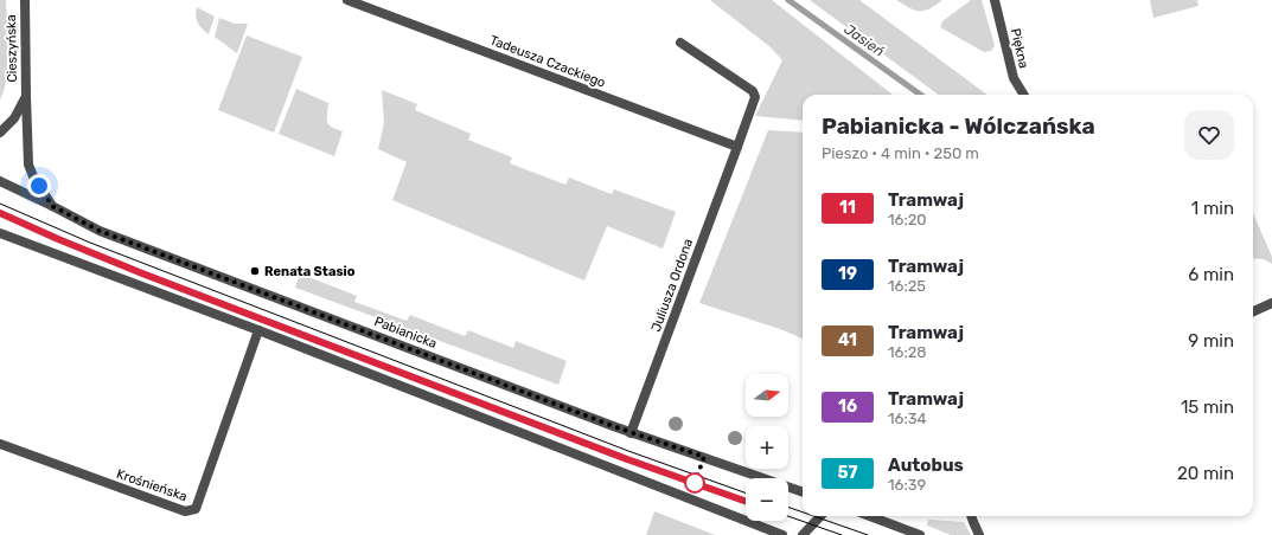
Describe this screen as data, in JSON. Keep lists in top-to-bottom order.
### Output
{
  "streets": {
    "street": [
      "Cieszyńska",
      "Piękna",
      "Tadeusza Czackiego",
      "Juliusza Ordona",
      "Pabianicka",
      "Krośnieńska"
    ]
  },
  "crossings": [
    ["Cieszyńska", "Pabianicka"],
    ["Tadeusza Czackiego", "Juliusza Ordona"],
    ["Juliusza Ordona", "Pabianicka"]
  ],
  "water": ["Jasień"],
  "places": ["Renata Stasio"],
  "lines": ["tram line 11"],
  "north": "right",
  "page": {
    "heading": ["Pabianicka - Wólczańska", "Pieszo · 4 min · 250 m"],
    "list": [
      {
        "mark": "11",
        "name": "Tramwaj",
        "note": "16:20",
        "value": "1 min"
      },
      {
        "mark": "19",
        "name": "Tramwaj",
        "note": "16:25",
        "value": "6 min"
      },
      {
        "mark": "41",
        "name": "Tramwaj",
        "note": "16:28",
        "value": "9 min"
      },
      {
        "mark": "16",
        "name": "Tramwaj",
        "note": "16:34",
        "value": "15 min"
      },
      {
        "mark": "57",
        "name": "Autobus",
        "note": "16:39",
        "value": "20 min"
      }
    ],
    "map_buttons": ["+", "−"]
  }
}
